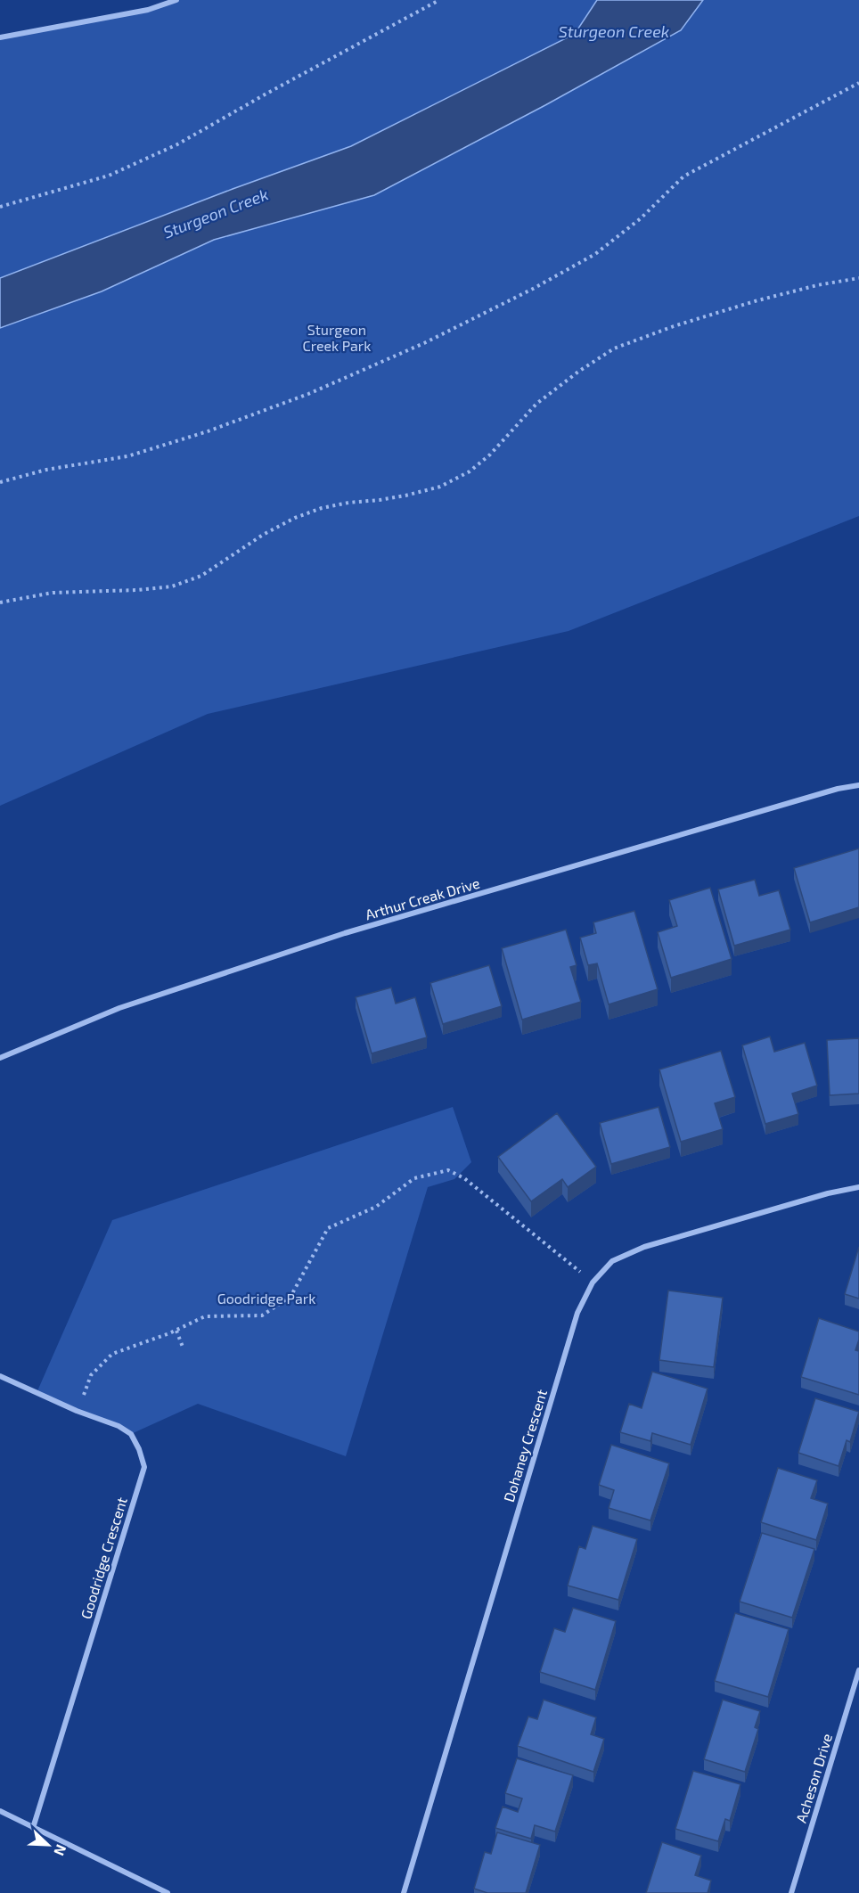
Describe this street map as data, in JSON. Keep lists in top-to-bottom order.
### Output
{
  "streets": {
    "street": [
      "Arthur Creak Drive",
      "Dohaney Crescent",
      "Goodridge Crescent",
      "Acheson Drive"
    ]
  },
  "water": ["Sturgeon Creek"],
  "parks": ["Sturgeon Creek Park", "Goodridge Park"],
  "north": "bottom right"
}
